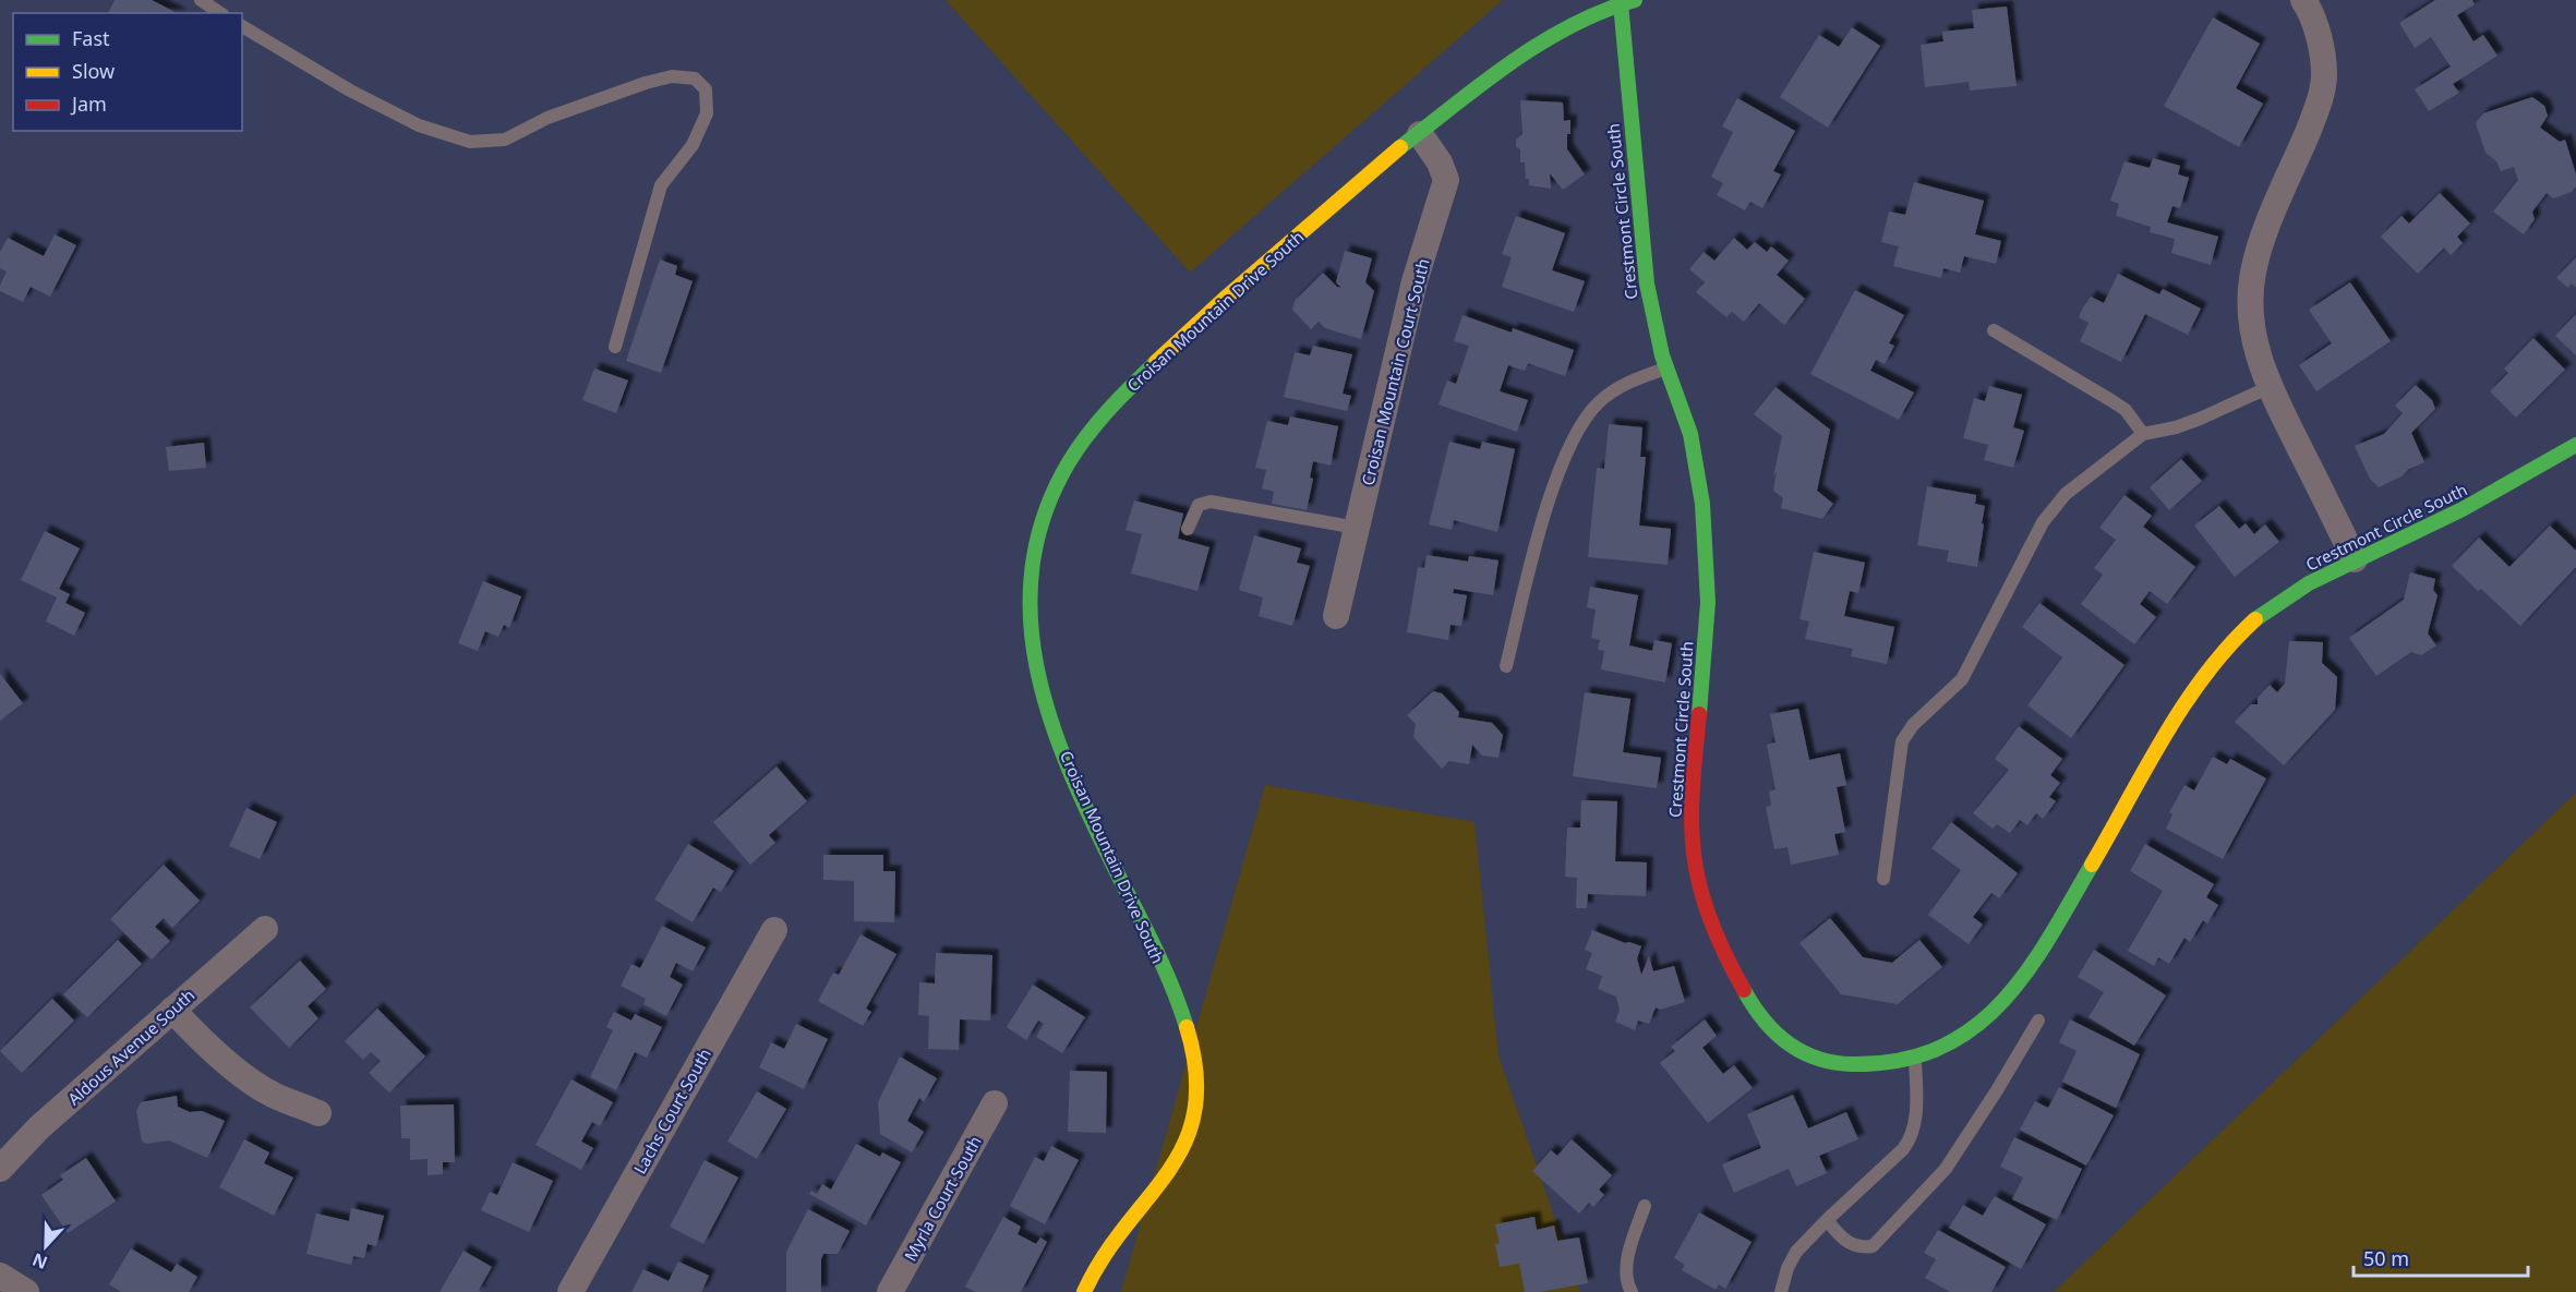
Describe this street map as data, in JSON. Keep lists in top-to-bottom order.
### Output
{
  "streets": {
    "street": [
      "Crestmont Circle South",
      "Croisan Mountain Drive South",
      "Croisan Mountain Court South",
      "Aldous Avenue South",
      "Lachs Court South",
      "Myrla Court South"
    ]
  },
  "crossings": [
    ["Crestmont Circle South", "Croisan Mountain Drive South"],
    ["Croisan Mountain Drive South", "Croisan Mountain Court South"]
  ],
  "legend": ["Fast", "Slow", "Jam"],
  "scale_bar": "50 m",
  "north": "bottom"
}
